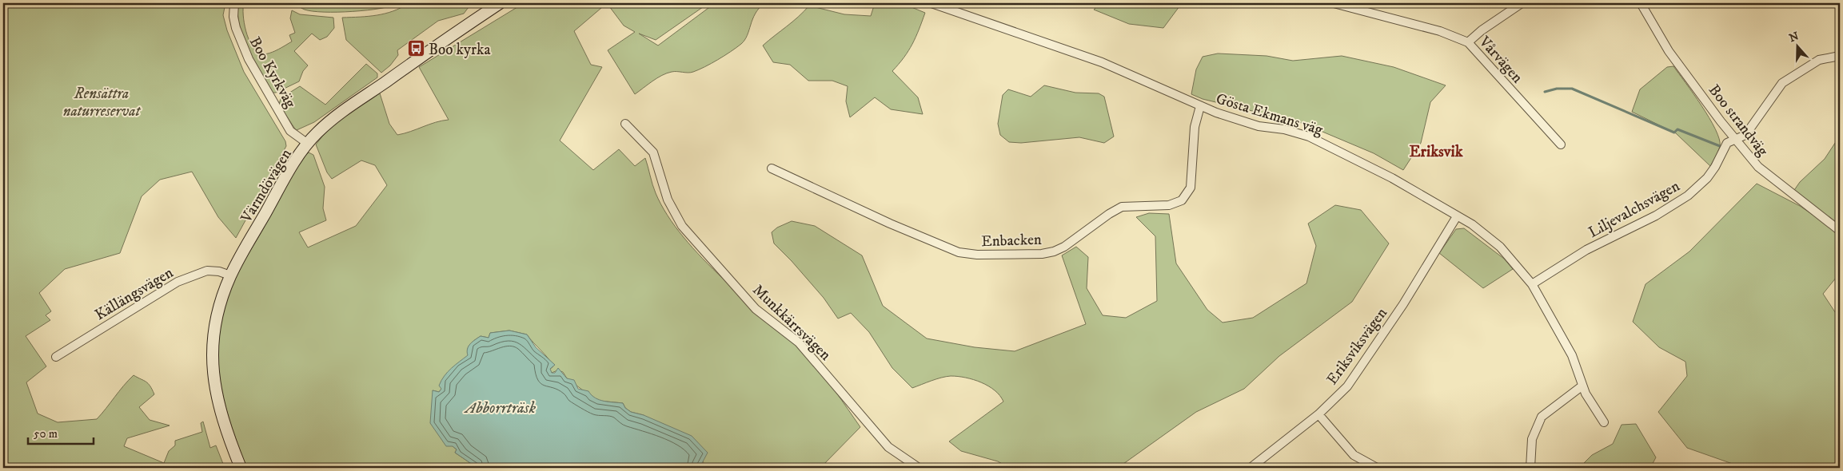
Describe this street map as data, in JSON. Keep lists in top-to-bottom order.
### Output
{
  "streets": {
    "main road": ["Värmdövägen"],
    "street": [
      "Vårvägen",
      "Boo Kyrkväg",
      "Gösta Ekmans väg",
      "Boo strandväg",
      "Liljevalchsvägen",
      "Enbacken",
      "Källängsvägen",
      "Munkkärrsvägen",
      "Eriksviksvägen"
    ]
  },
  "crossings": [
    ["Boo Kyrkväg", "Värmdövägen"],
    ["Gösta Ekmans väg", "Liljevalchsvägen"],
    ["Gösta Ekmans väg", "Enbacken"],
    ["Gösta Ekmans väg", "Eriksviksvägen"],
    ["Boo strandväg", "Liljevalchsvägen"],
    ["Värmdövägen", "Källängsvägen"]
  ],
  "districts": ["Eriksvik"],
  "water": ["Abborrträsk"],
  "parks": ["Rensättra naturreservat"],
  "places": {
    "bus stop": ["Boo kyrka"]
  },
  "scale_bar": "50 m",
  "north": "top"
}
